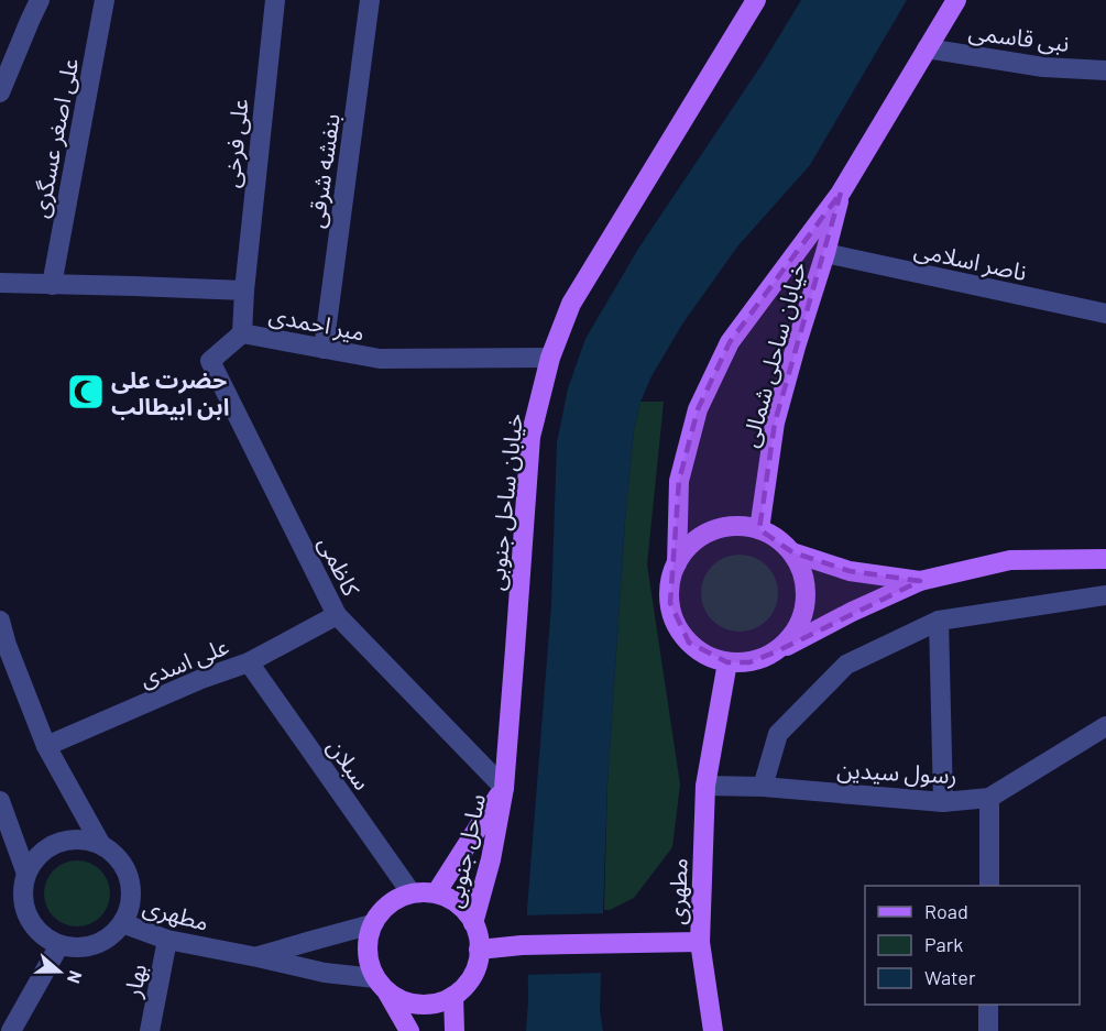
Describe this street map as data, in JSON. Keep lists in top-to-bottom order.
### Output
{
  "streets": {
    "main road": [
      "خیابان ساحلی شمالی",
      "خیابان ساحل جنوبی",
      "ساحل جنوبی",
      "مطهری"
    ],
    "street": [
      "نبی قاسمی",
      "علی اصغر عسگری",
      "علی فرخی",
      "بنفشه شرقی",
      "ناصر اسلامی",
      "میر احمدی",
      "کاظمی",
      "علی اسدی",
      "سبلان",
      "رسول سیدین",
      "بهار"
    ]
  },
  "crossings": [
    ["نبی قاسمی", "خیابان ساحلی شمالی"],
    ["علی اصغر عسگری", "میر احمدی"],
    ["علی فرخی", "میر احمدی"],
    ["بنفشه شرقی", "میر احمدی"],
    ["ناصر اسلامی", "خیابان ساحلی شمالی"],
    ["میر احمدی", "خیابان ساحل جنوبی"],
    ["میر احمدی", "کاظمی"],
    ["خیابان ساحلی شمالی", "مطهری"],
    ["خیابان ساحل جنوبی", "کاظمی"],
    ["خیابان ساحل جنوبی", "ساحل جنوبی"],
    ["کاظمی", "علی اسدی"],
    ["کاظمی", "ساحل جنوبی"],
    ["علی اسدی", "سبلان"],
    ["سبلان", "ساحل جنوبی"],
    ["سبلان", "مطهری"],
    ["رسول سیدین", "مطهری"],
    ["ساحل جنوبی", "مطهری"],
    ["مطهری", "بهار"]
  ],
  "places": {
    "mosque": ["حضرت علی ابن ابیطالب"]
  },
  "legend": ["Road", "Park", "Water"],
  "north": "right"
}
